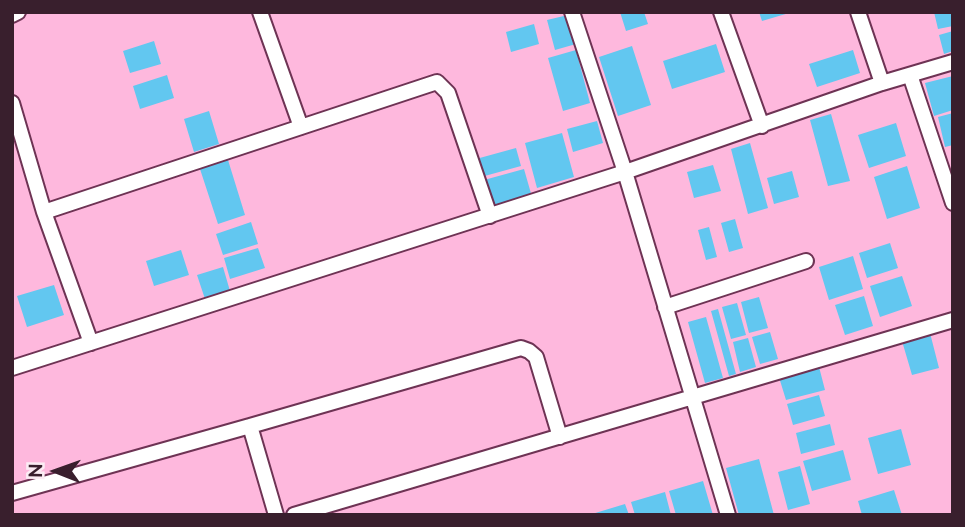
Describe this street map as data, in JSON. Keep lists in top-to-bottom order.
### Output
{
  "north": "left"
}
